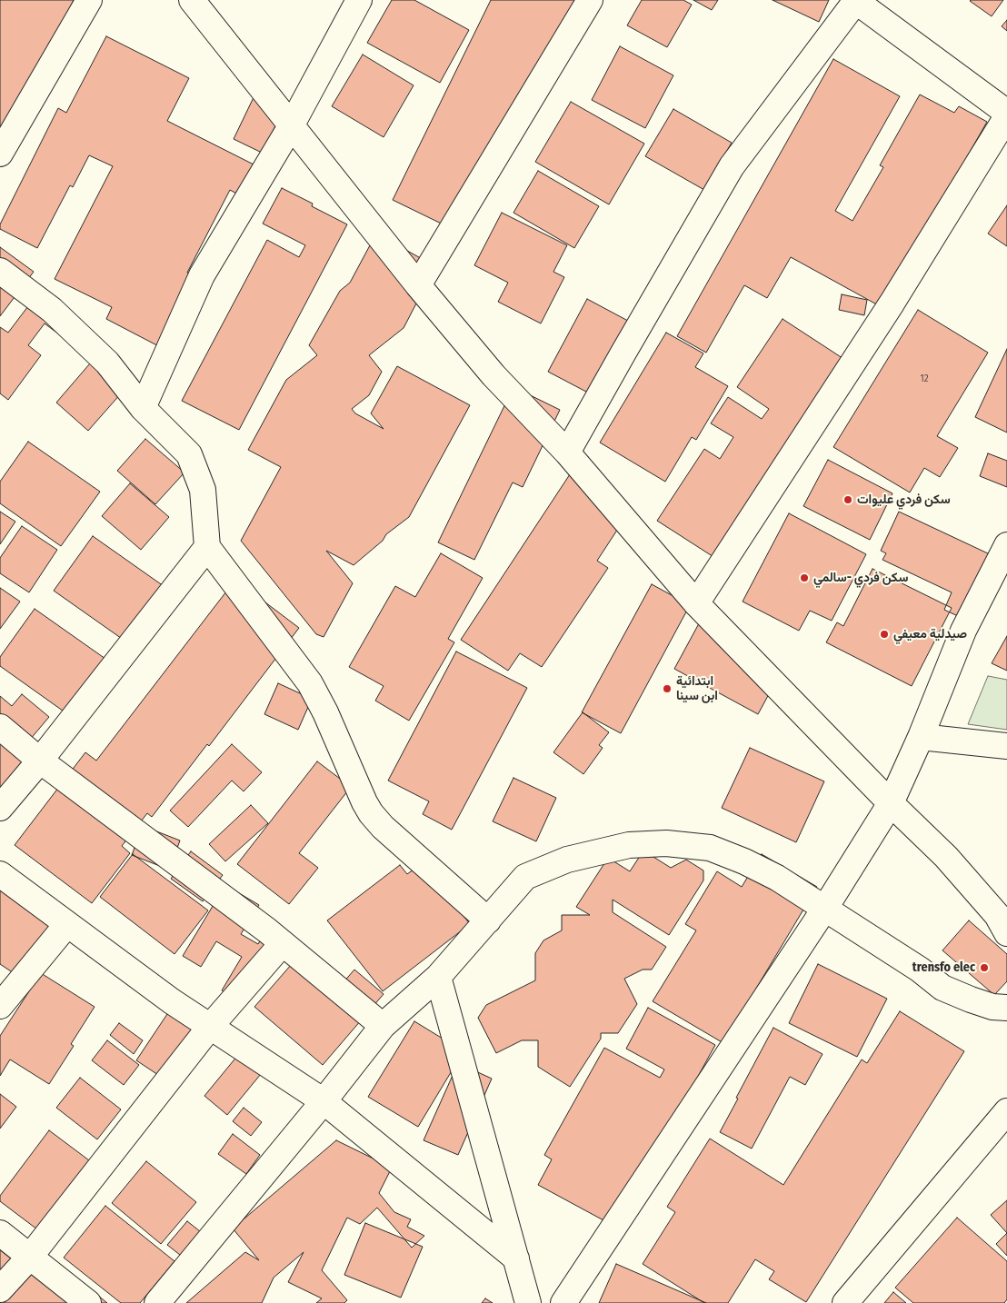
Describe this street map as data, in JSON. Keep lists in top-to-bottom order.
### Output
{
  "places": [
    "سكن فردي عليوات",
    "سكن فردي -سالمي",
    "صيدلية معيفي",
    "ابتدائية ابن سينا",
    "trensfo elec"
  ],
  "house_numbers": ["12"]
}
